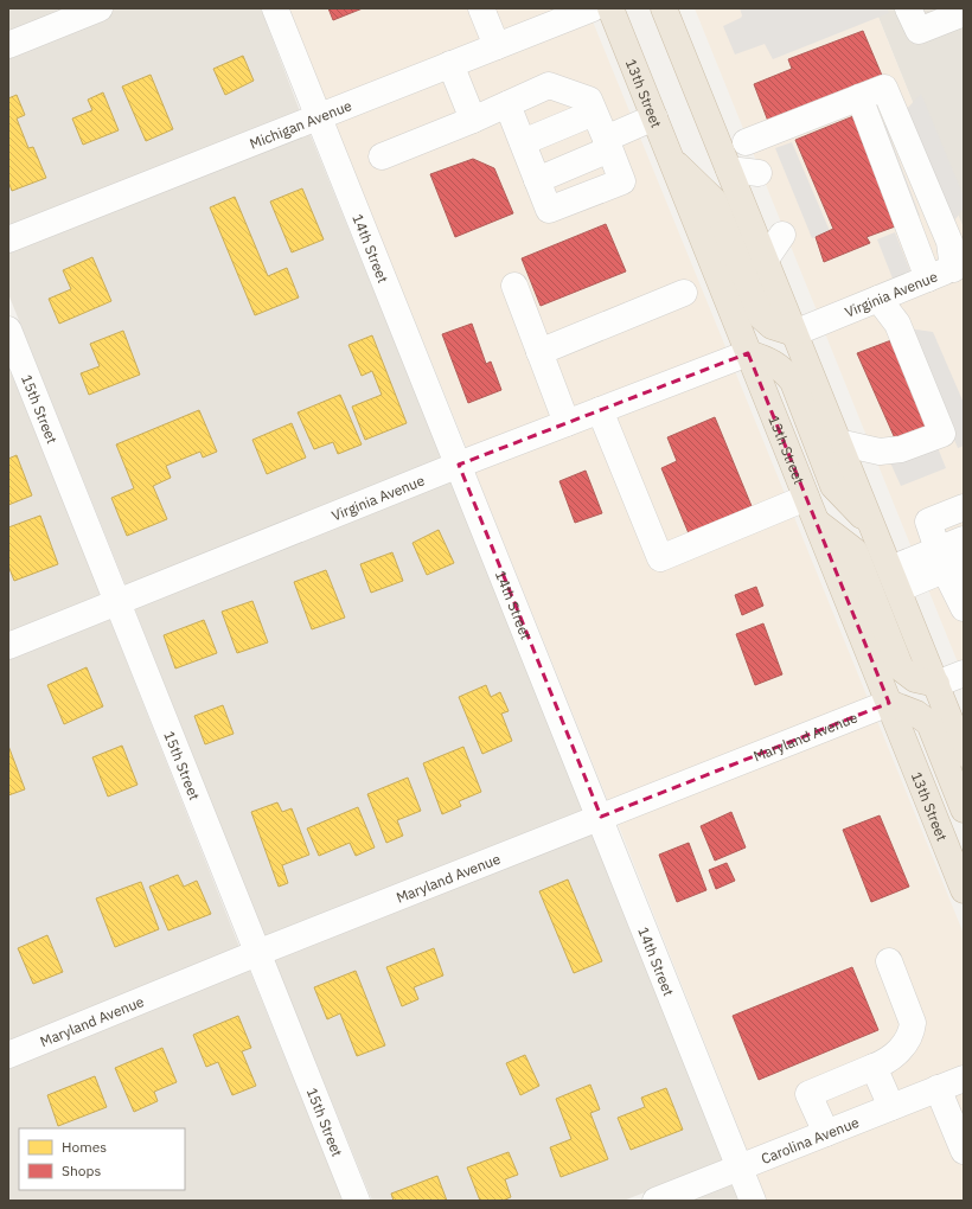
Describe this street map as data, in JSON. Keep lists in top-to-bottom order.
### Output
{
  "streets": {
    "highway": ["13th Street"],
    "street": [
      "Michigan Avenue",
      "14th Street",
      "Virginia Avenue",
      "15th Street",
      "Maryland Avenue",
      "Carolina Avenue"
    ]
  },
  "crossings": [
    ["13th Street", "Virginia Avenue"],
    ["13th Street", "Maryland Avenue"],
    ["Michigan Avenue", "14th Street"],
    ["14th Street", "Virginia Avenue"],
    ["14th Street", "Maryland Avenue"],
    ["14th Street", "Carolina Avenue"],
    ["Virginia Avenue", "15th Street"],
    ["15th Street", "Maryland Avenue"]
  ],
  "legend": ["Homes", "Shops"]
}
